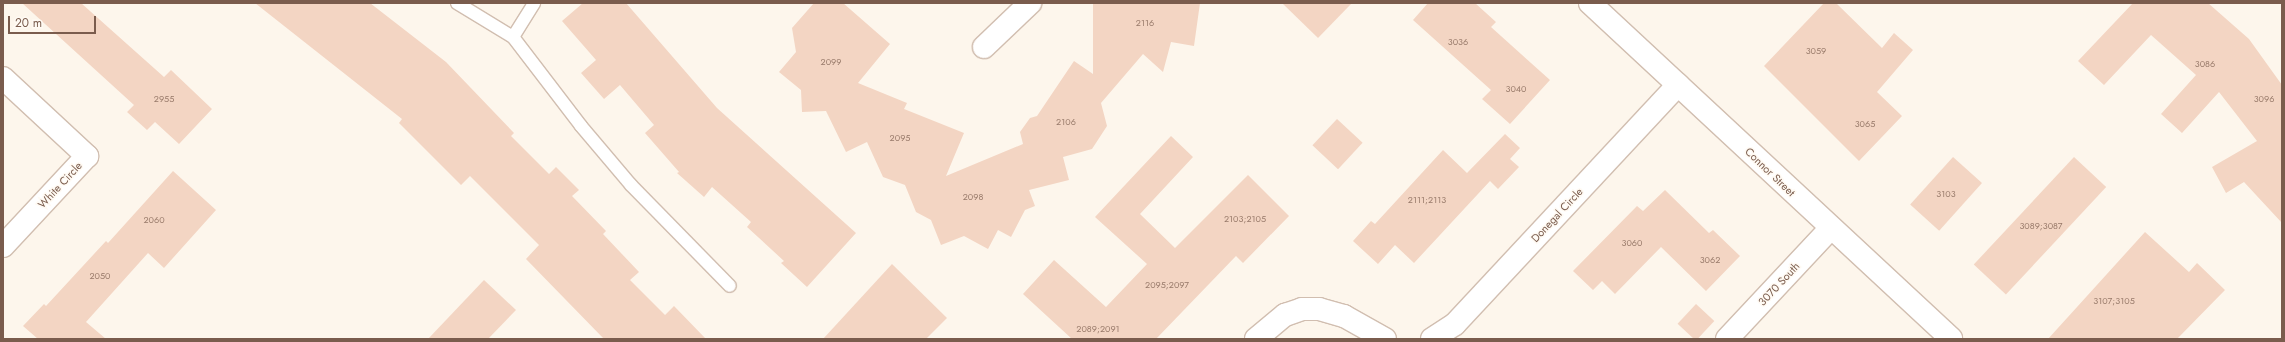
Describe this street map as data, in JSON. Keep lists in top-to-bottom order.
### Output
{
  "streets": {
    "street": [
      "Connor Street",
      "White Circle",
      "Donegal Circle",
      "3070 South"
    ]
  },
  "crossings": [
    ["Connor Street", "Donegal Circle"],
    ["Connor Street", "3070 South"]
  ],
  "house_numbers": [
    "2116",
    "3036",
    "3059",
    "2099",
    "3086",
    "3040",
    "2955",
    "3096",
    "2106",
    "3065",
    "2095",
    "3103",
    "2098",
    "2111;2113",
    "2103;2105",
    "2060",
    "3089;3087",
    "3060",
    "3062",
    "2050",
    "2095;2097",
    "3107;3105",
    "2089;2091"
  ],
  "scale_bar": "20 m"
}
